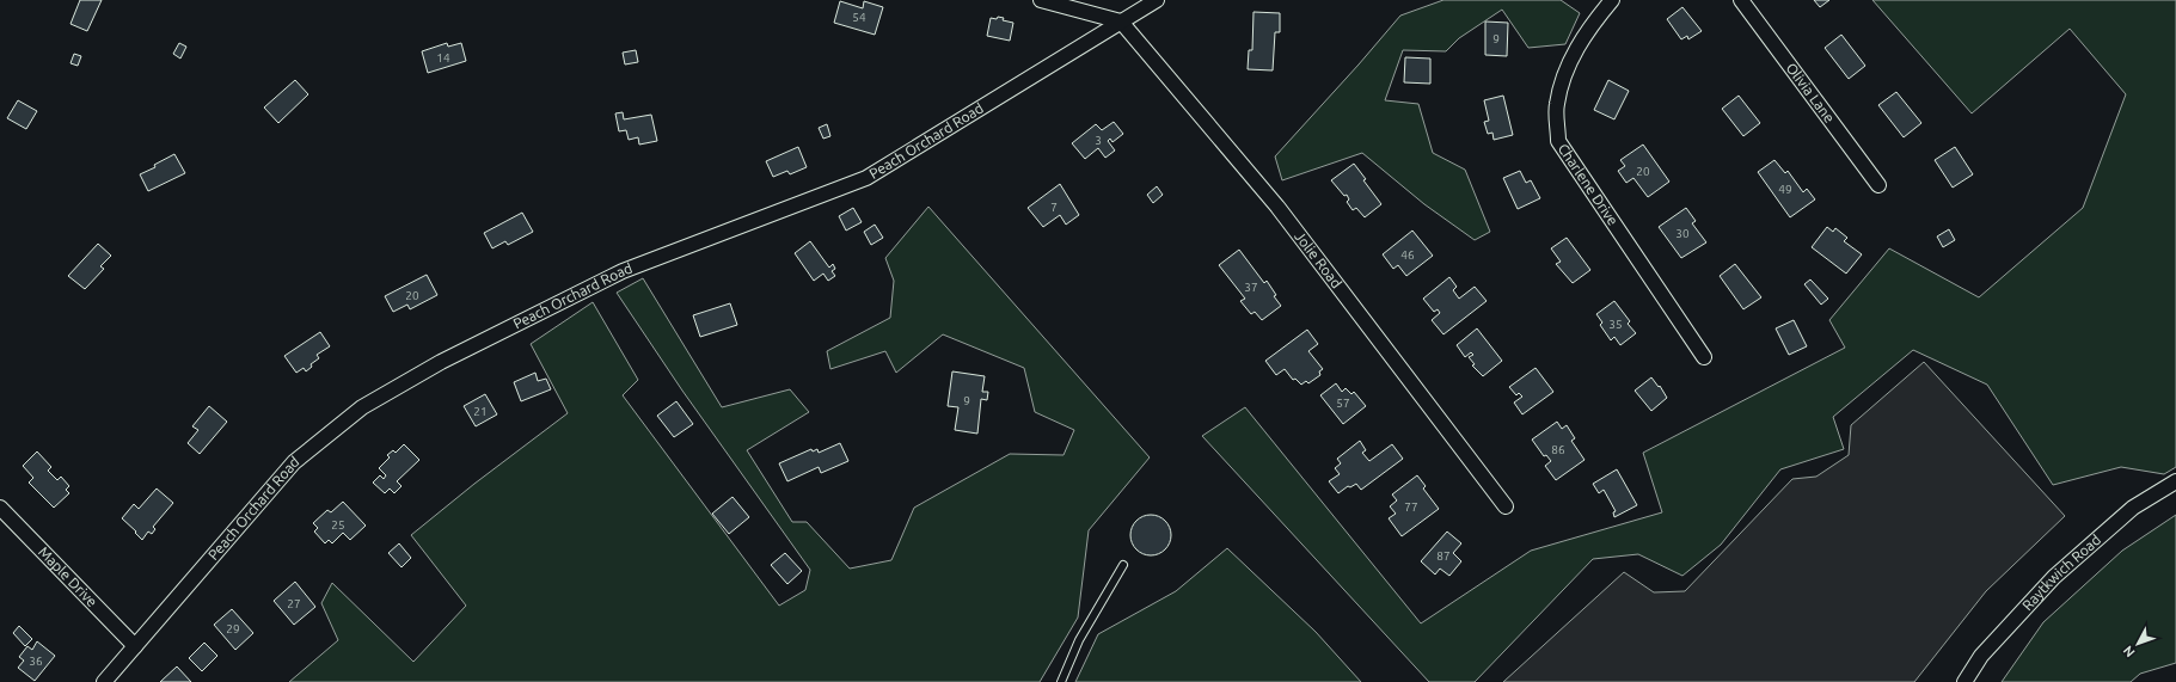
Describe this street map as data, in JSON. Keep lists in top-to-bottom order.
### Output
{
  "streets": {
    "street": [
      "Olivia Lane",
      "Peach Orchard Road",
      "Charlene Drive",
      "Jolie Road",
      "Raytkwich Road",
      "Maple Drive"
    ]
  },
  "crossings": [
    ["Peach Orchard Road", "Jolie Road"],
    ["Peach Orchard Road", "Maple Drive"]
  ],
  "house_numbers": [
    "54",
    "9",
    "14",
    "3",
    "20",
    "49",
    "7",
    "30",
    "46",
    "37",
    "20",
    "35",
    "9",
    "57",
    "21",
    "86",
    "77",
    "25",
    "87",
    "27",
    "29",
    "36"
  ],
  "north": "bottom left"
}
